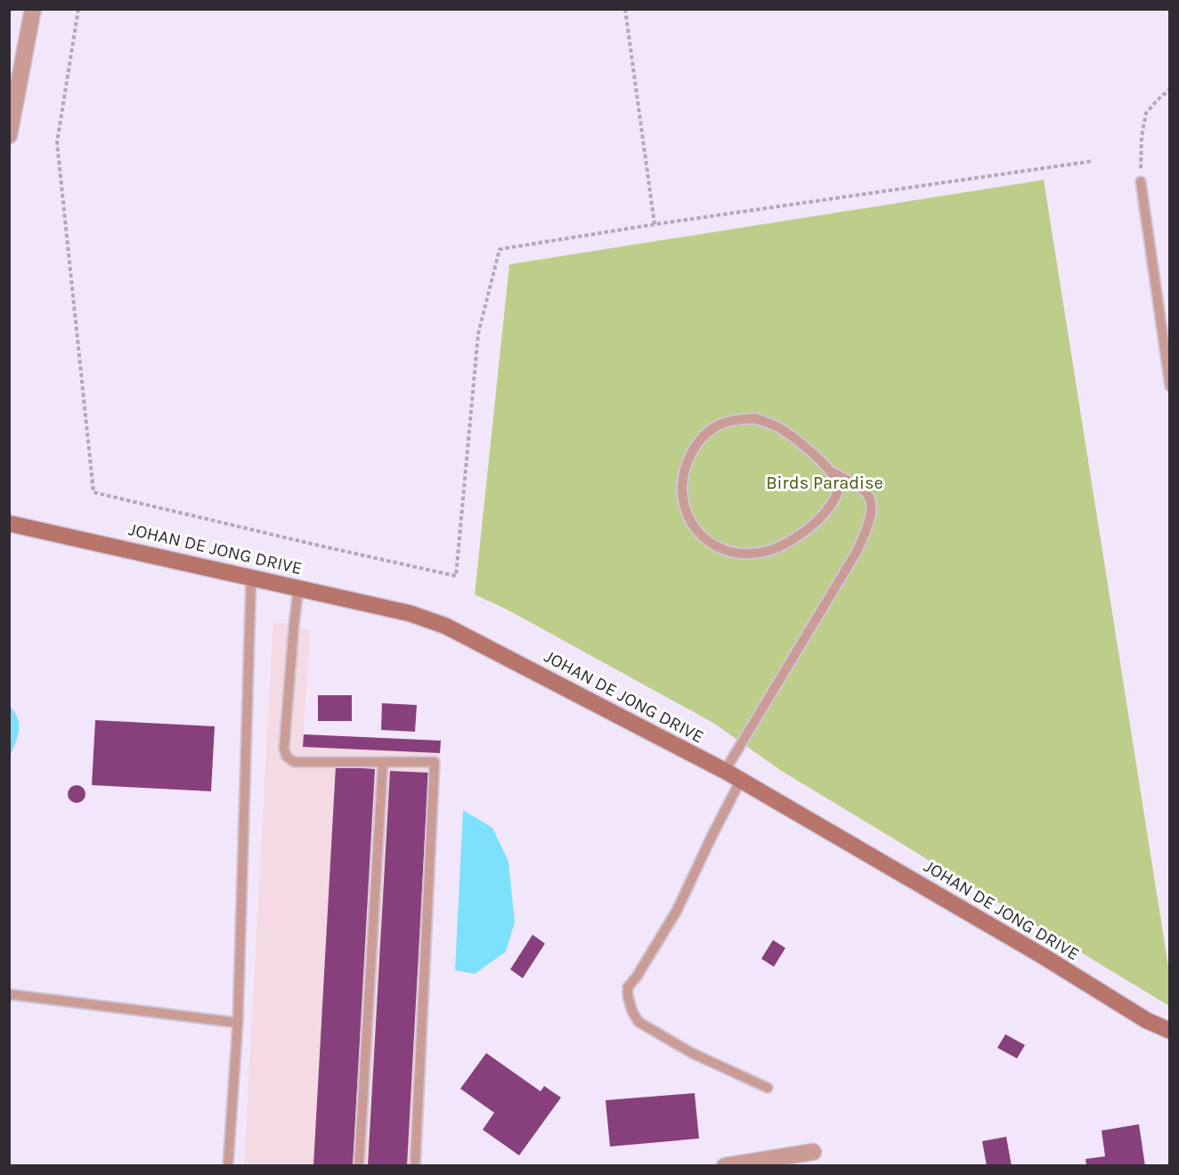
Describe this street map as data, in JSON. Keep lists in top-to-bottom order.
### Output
{
  "streets": {
    "street": ["JOHAN DE JONG DRIVE"]
  },
  "parks": ["Birds Paradise"]
}
